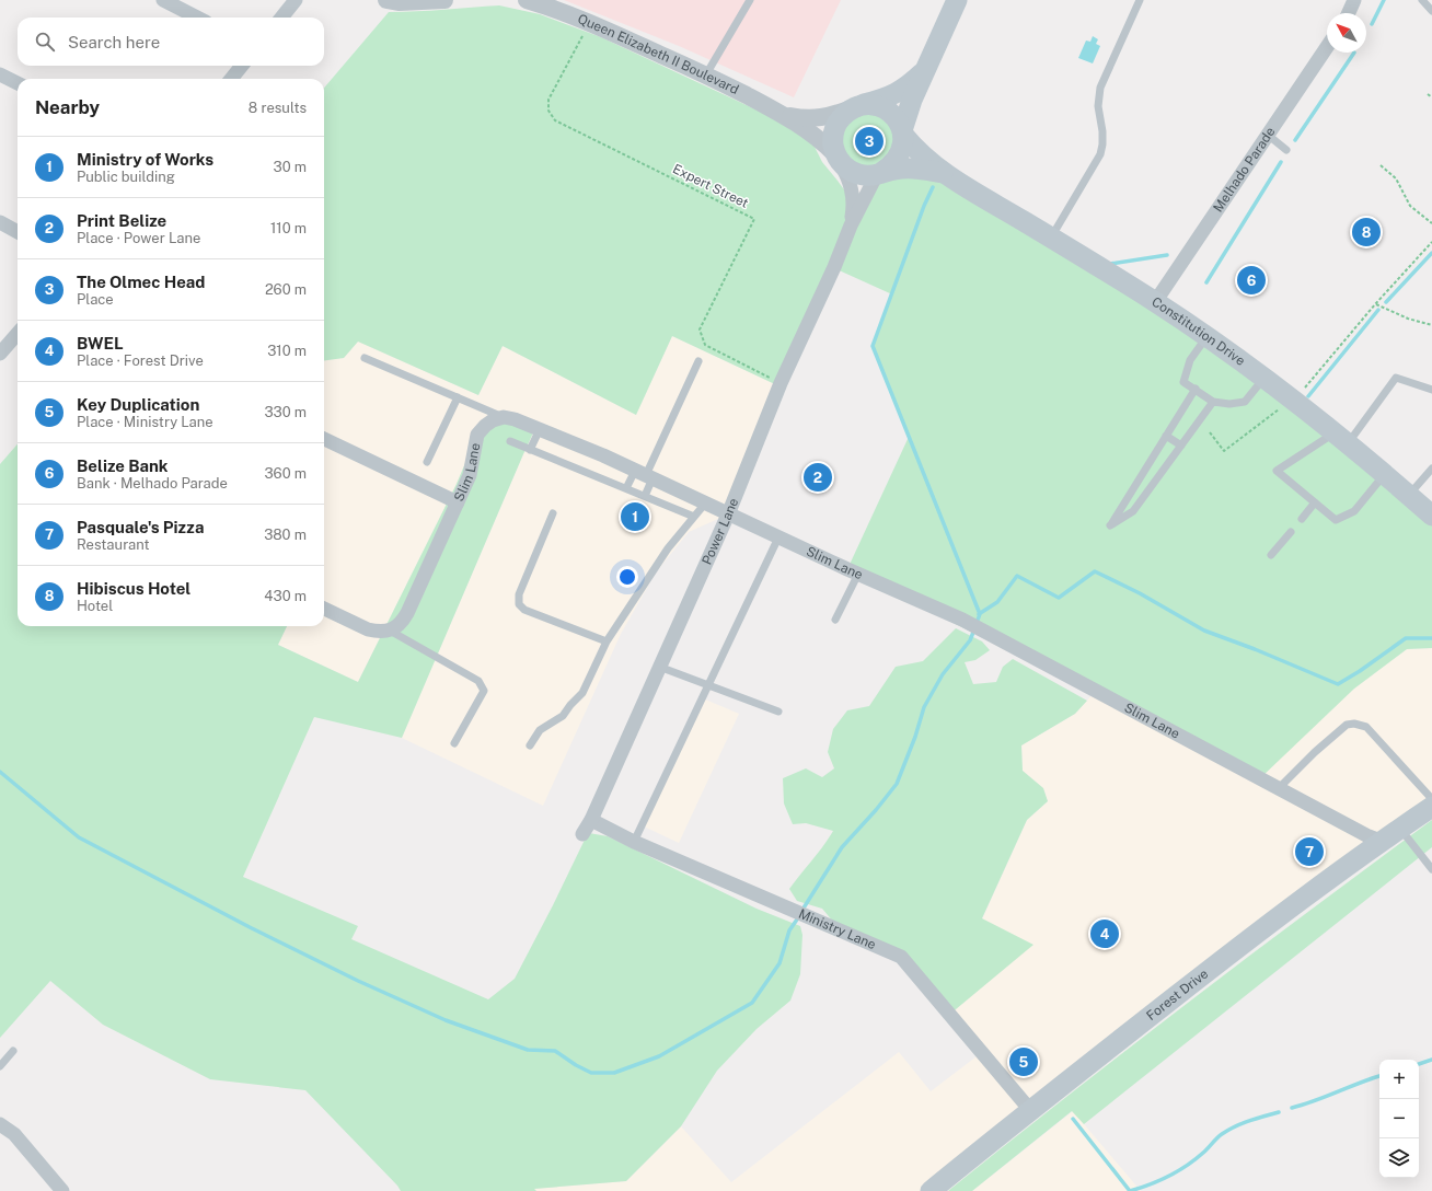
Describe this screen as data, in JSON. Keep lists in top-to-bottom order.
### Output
{
  "streets": {
    "main road": ["Constitution Drive", "Forest Drive"],
    "street": [
      "Queen Elizabeth II Boulevard",
      "Melhado Parade",
      "Slim Lane",
      "Power Lane",
      "Ministry Lane"
    ],
    "path": ["Expert Street"]
  },
  "crossings": [
    ["Queen Elizabeth II Boulevard", "Expert Street"],
    ["Queen Elizabeth II Boulevard", "Constitution Drive"],
    ["Queen Elizabeth II Boulevard", "Power Lane"],
    ["Melhado Parade", "Constitution Drive"],
    ["Expert Street", "Power Lane"],
    ["Constitution Drive", "Power Lane"],
    ["Slim Lane", "Power Lane"],
    ["Slim Lane", "Forest Drive"],
    ["Power Lane", "Ministry Lane"],
    ["Ministry Lane", "Forest Drive"]
  ],
  "north": "top left",
  "page": {
    "search": "Search here",
    "heading": ["Nearby", "8 results"],
    "pins": [
      "3",
      "8",
      "6",
      "2",
      "1",
      "7",
      "4",
      "5"
    ],
    "list": [
      {
        "mark": "1",
        "name": "Ministry of Works",
        "note": "Public building",
        "value": "30 m"
      },
      {
        "mark": "2",
        "name": "Print Belize",
        "note": "Place · Power Lane",
        "value": "110 m"
      },
      {
        "mark": "3",
        "name": "The Olmec Head",
        "note": "Place",
        "value": "260 m"
      },
      {
        "mark": "4",
        "name": "BWEL",
        "note": "Place · Forest Drive",
        "value": "310 m"
      },
      {
        "mark": "5",
        "name": "Key Duplication",
        "note": "Place · Ministry Lane",
        "value": "330 m"
      },
      {
        "mark": "6",
        "name": "Belize Bank",
        "note": "Bank · Melhado Parade",
        "value": "360 m"
      },
      {
        "mark": "7",
        "name": "Pasquale's Pizza",
        "note": "Restaurant",
        "value": "380 m"
      },
      {
        "mark": "8",
        "name": "Hibiscus Hotel",
        "note": "Hotel",
        "value": "430 m"
      }
    ],
    "map_buttons": ["+", "−"]
  }
}
